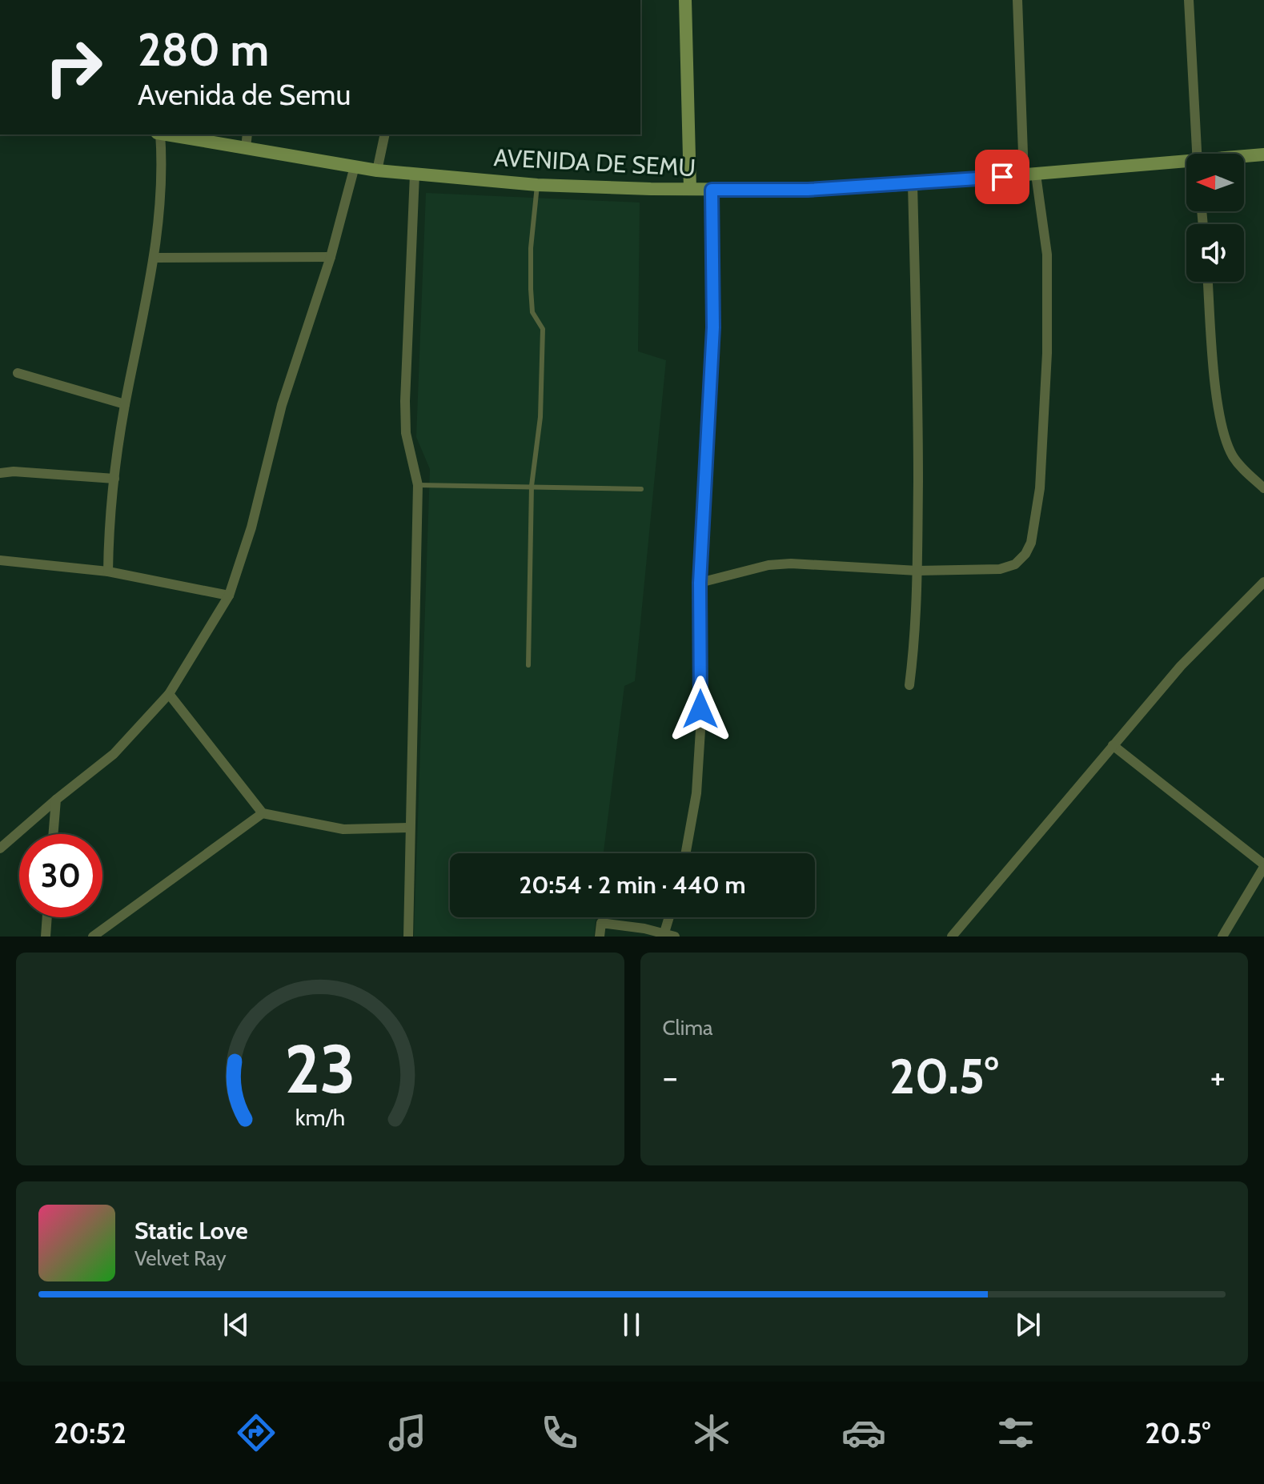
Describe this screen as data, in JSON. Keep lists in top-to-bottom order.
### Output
{
  "streets": {
    "main road": ["AVENIDA DE SEMU"]
  },
  "north": "left",
  "page": {
    "turn": ["280 m", "Avenida de Semu"],
    "limit": "30",
    "trip": "20:54 · 2 min · 440 m",
    "tile": "Clima",
    "heat": ["−", "20.5°", "+"],
    "song": ["Static Love", "Velvet Ray"],
    "tabs": ["20:52", "20.5°"],
    "gauge": ["23", "km/h"]
  }
}
